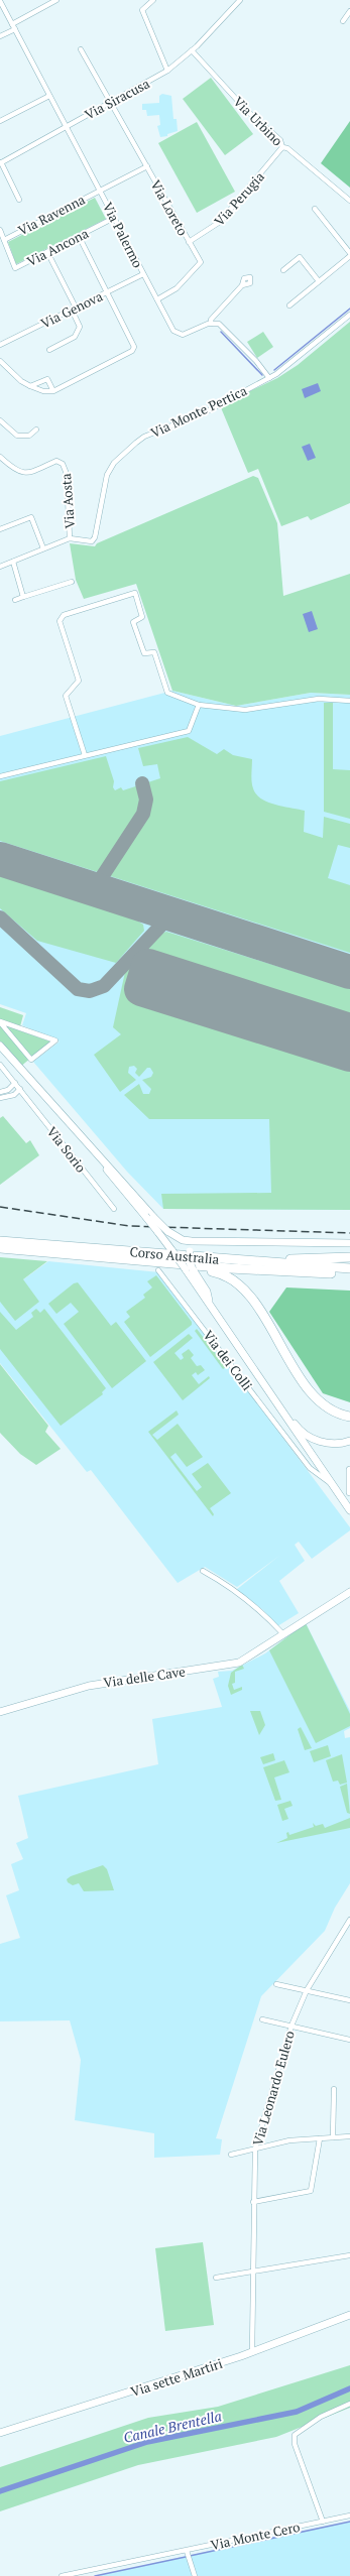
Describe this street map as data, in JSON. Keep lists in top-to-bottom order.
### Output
{
  "streets": {
    "highway": ["Corso Australia"],
    "main road": ["Via dei Colli", "Via delle Cave", "Via sette Martiri"],
    "street": [
      "Via Siracusa",
      "Via Urbino",
      "Via Perugia",
      "Via Loreto",
      "Via Ravenna",
      "Via Palermo",
      "Via Ancona",
      "Via Genova",
      "Via Monte Pertica",
      "Via Aosta",
      "Via Sorio",
      "Via Leonardo Eulero",
      "Via Monte Cero"
    ]
  },
  "crossings": [
    ["Via Siracusa", "Via Urbino"],
    ["Via Siracusa", "Via Loreto"],
    ["Via Siracusa", "Via Palermo"],
    ["Via Urbino", "Via Perugia"],
    ["Via Perugia", "Via Loreto"],
    ["Via Loreto", "Via Ravenna"],
    ["Via Loreto", "Via Palermo"],
    ["Via Ravenna", "Via Palermo"],
    ["Via Ravenna", "Via Ancona"],
    ["Via Palermo", "Via Ancona"],
    ["Via Palermo", "Via Genova"],
    ["Via Monte Pertica", "Via Aosta"],
    ["Via Leonardo Eulero", "Via sette Martiri"]
  ],
  "water": ["Canale Brentella"]
}
